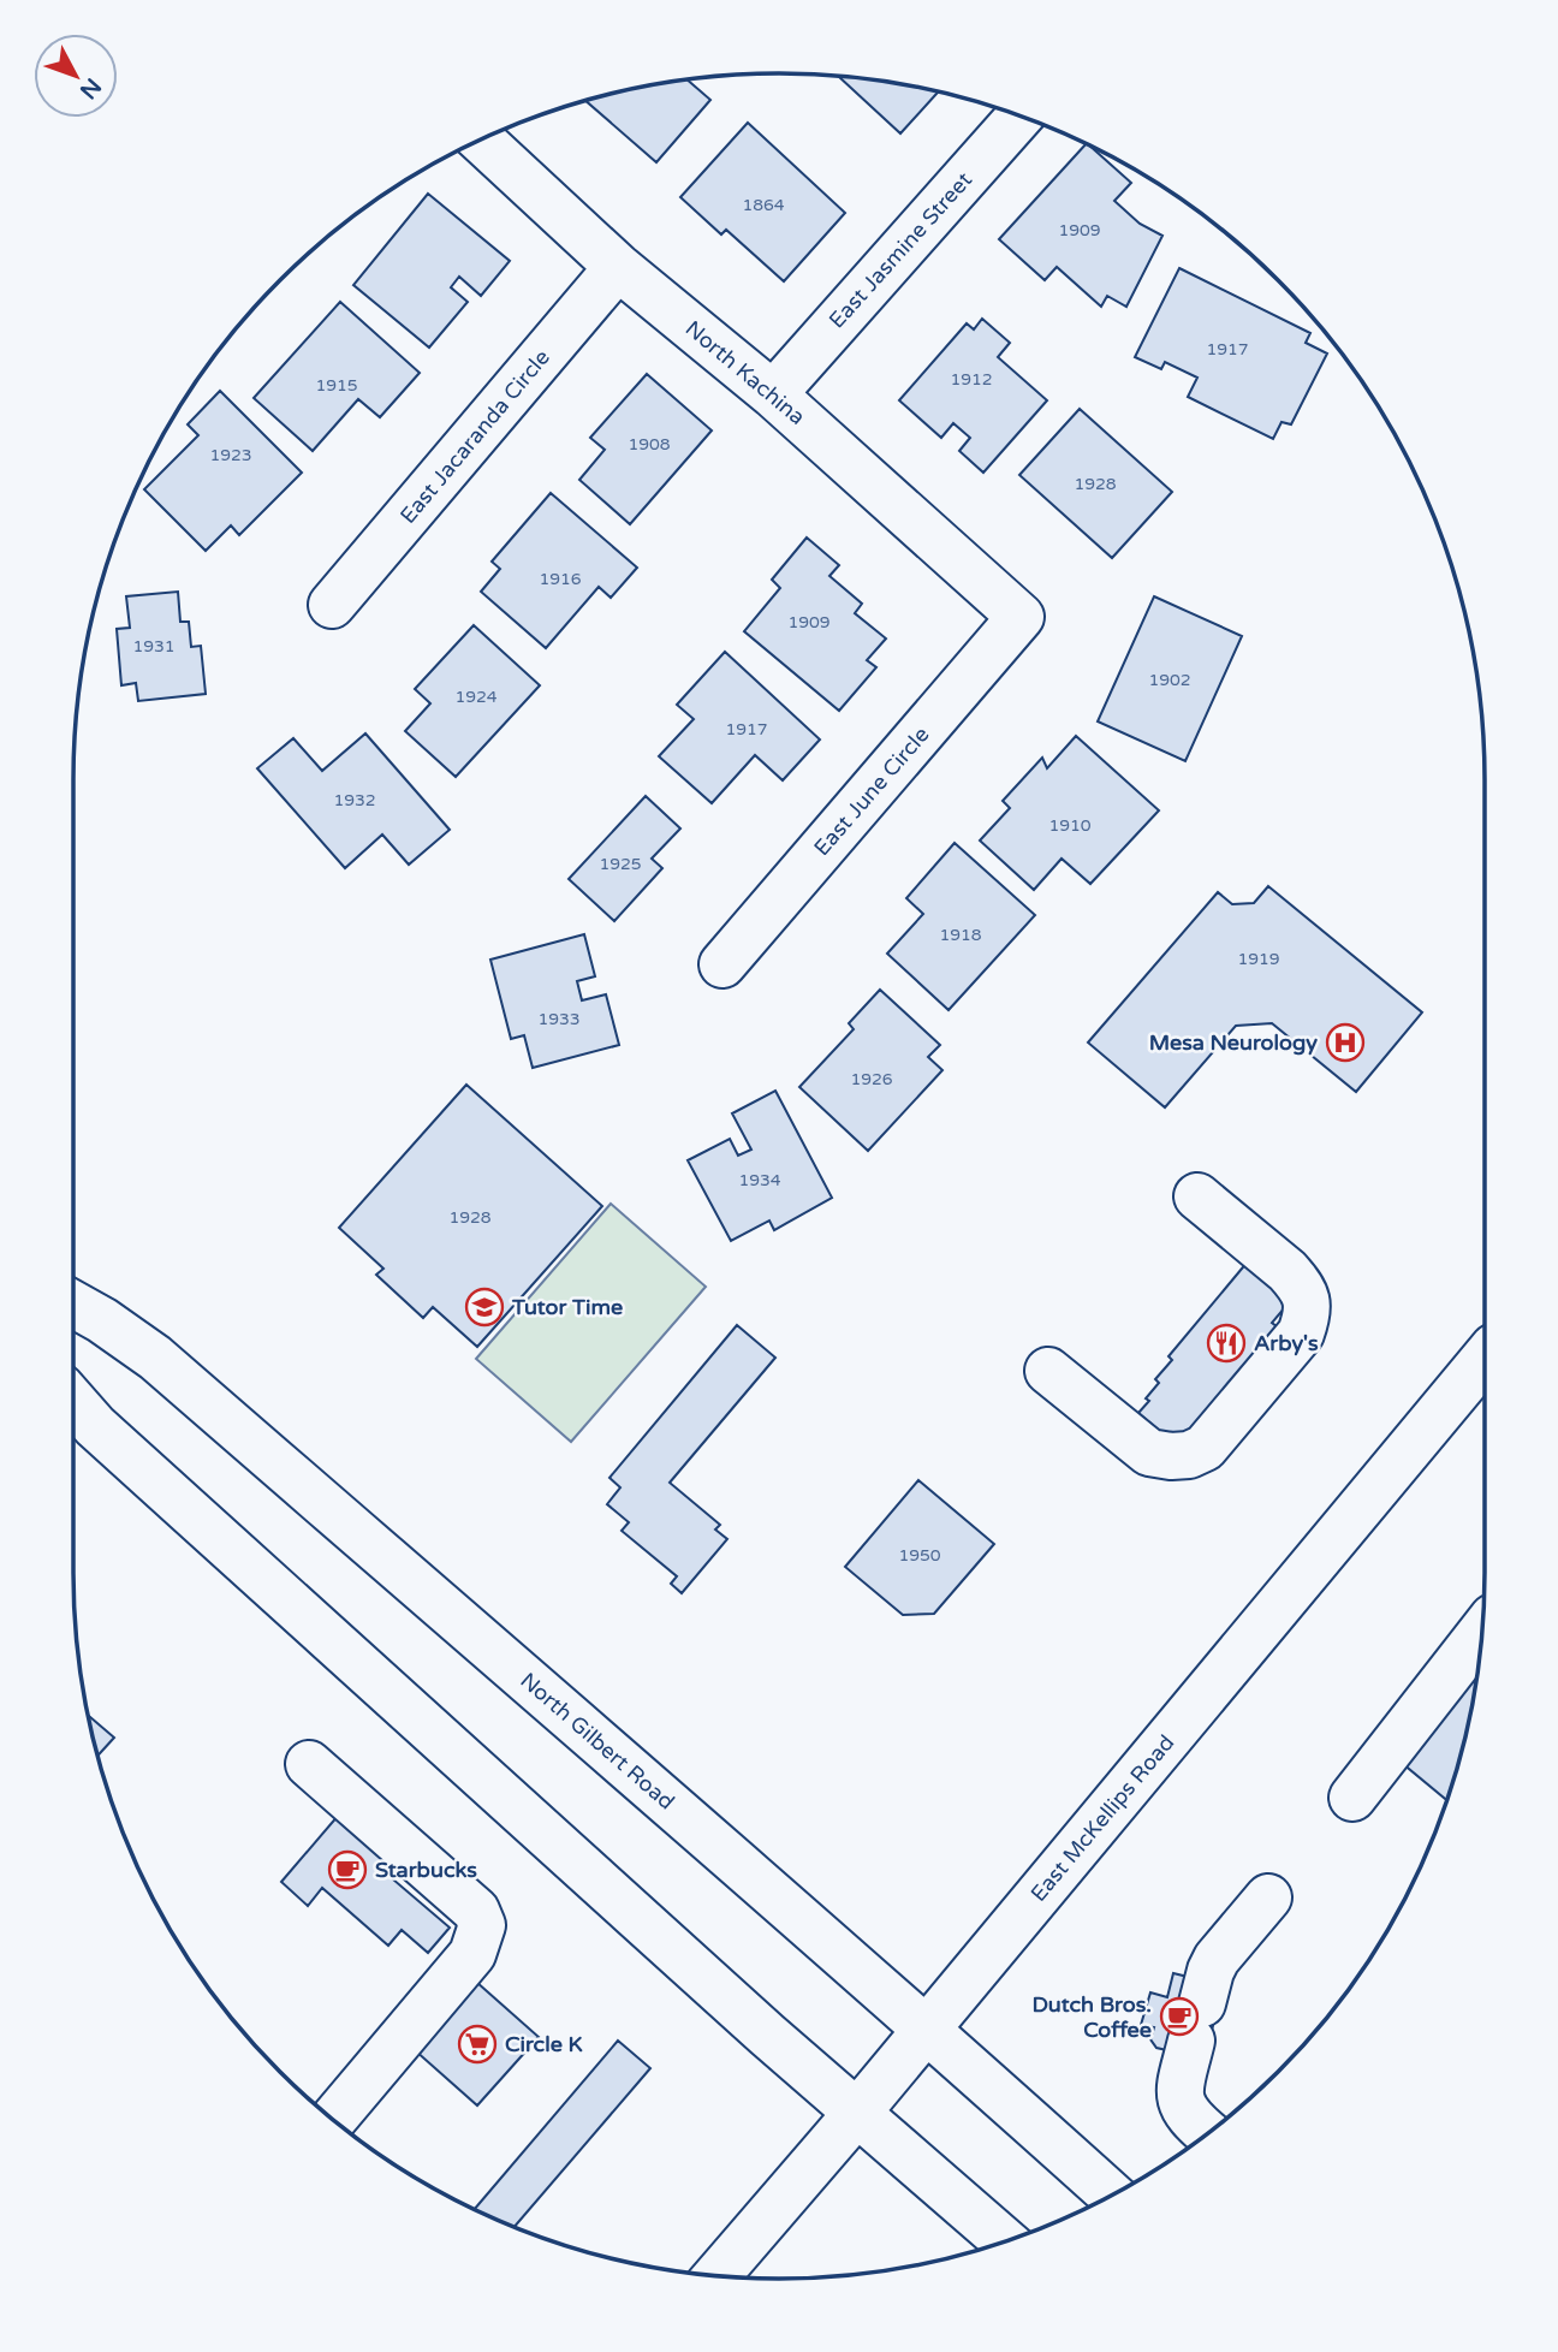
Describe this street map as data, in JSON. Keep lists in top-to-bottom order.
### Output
{
  "streets": {
    "main road": [
      "East Jasmine Street",
      "North Kachina",
      "East Jacaranda Circle",
      "East June Circle",
      "North Gilbert Road",
      "East McKellips Road"
    ]
  },
  "crossings": [
    ["East Jasmine Street", "North Kachina"],
    ["North Kachina", "East Jacaranda Circle"],
    ["North Kachina", "East June Circle"],
    ["North Gilbert Road", "East McKellips Road"]
  ],
  "places": {
    "hospital": ["Mesa Neurology"],
    "school or university": ["Tutor Time"],
    "restaurant": ["Arby's"],
    "cafe": ["Starbucks", "Dutch Bros. Coffee"],
    "supermarket": ["Circle K"]
  },
  "house_numbers": [
    "1864",
    "1909",
    "1917",
    "1912",
    "1915",
    "1908",
    "1923",
    "1928",
    "1916",
    "1909",
    "1931",
    "1902",
    "1924",
    "1917",
    "1932",
    "1910",
    "1925",
    "1918",
    "1919",
    "1933",
    "1926",
    "1934",
    "1928",
    "1950"
  ],
  "north": "bottom right"
}
